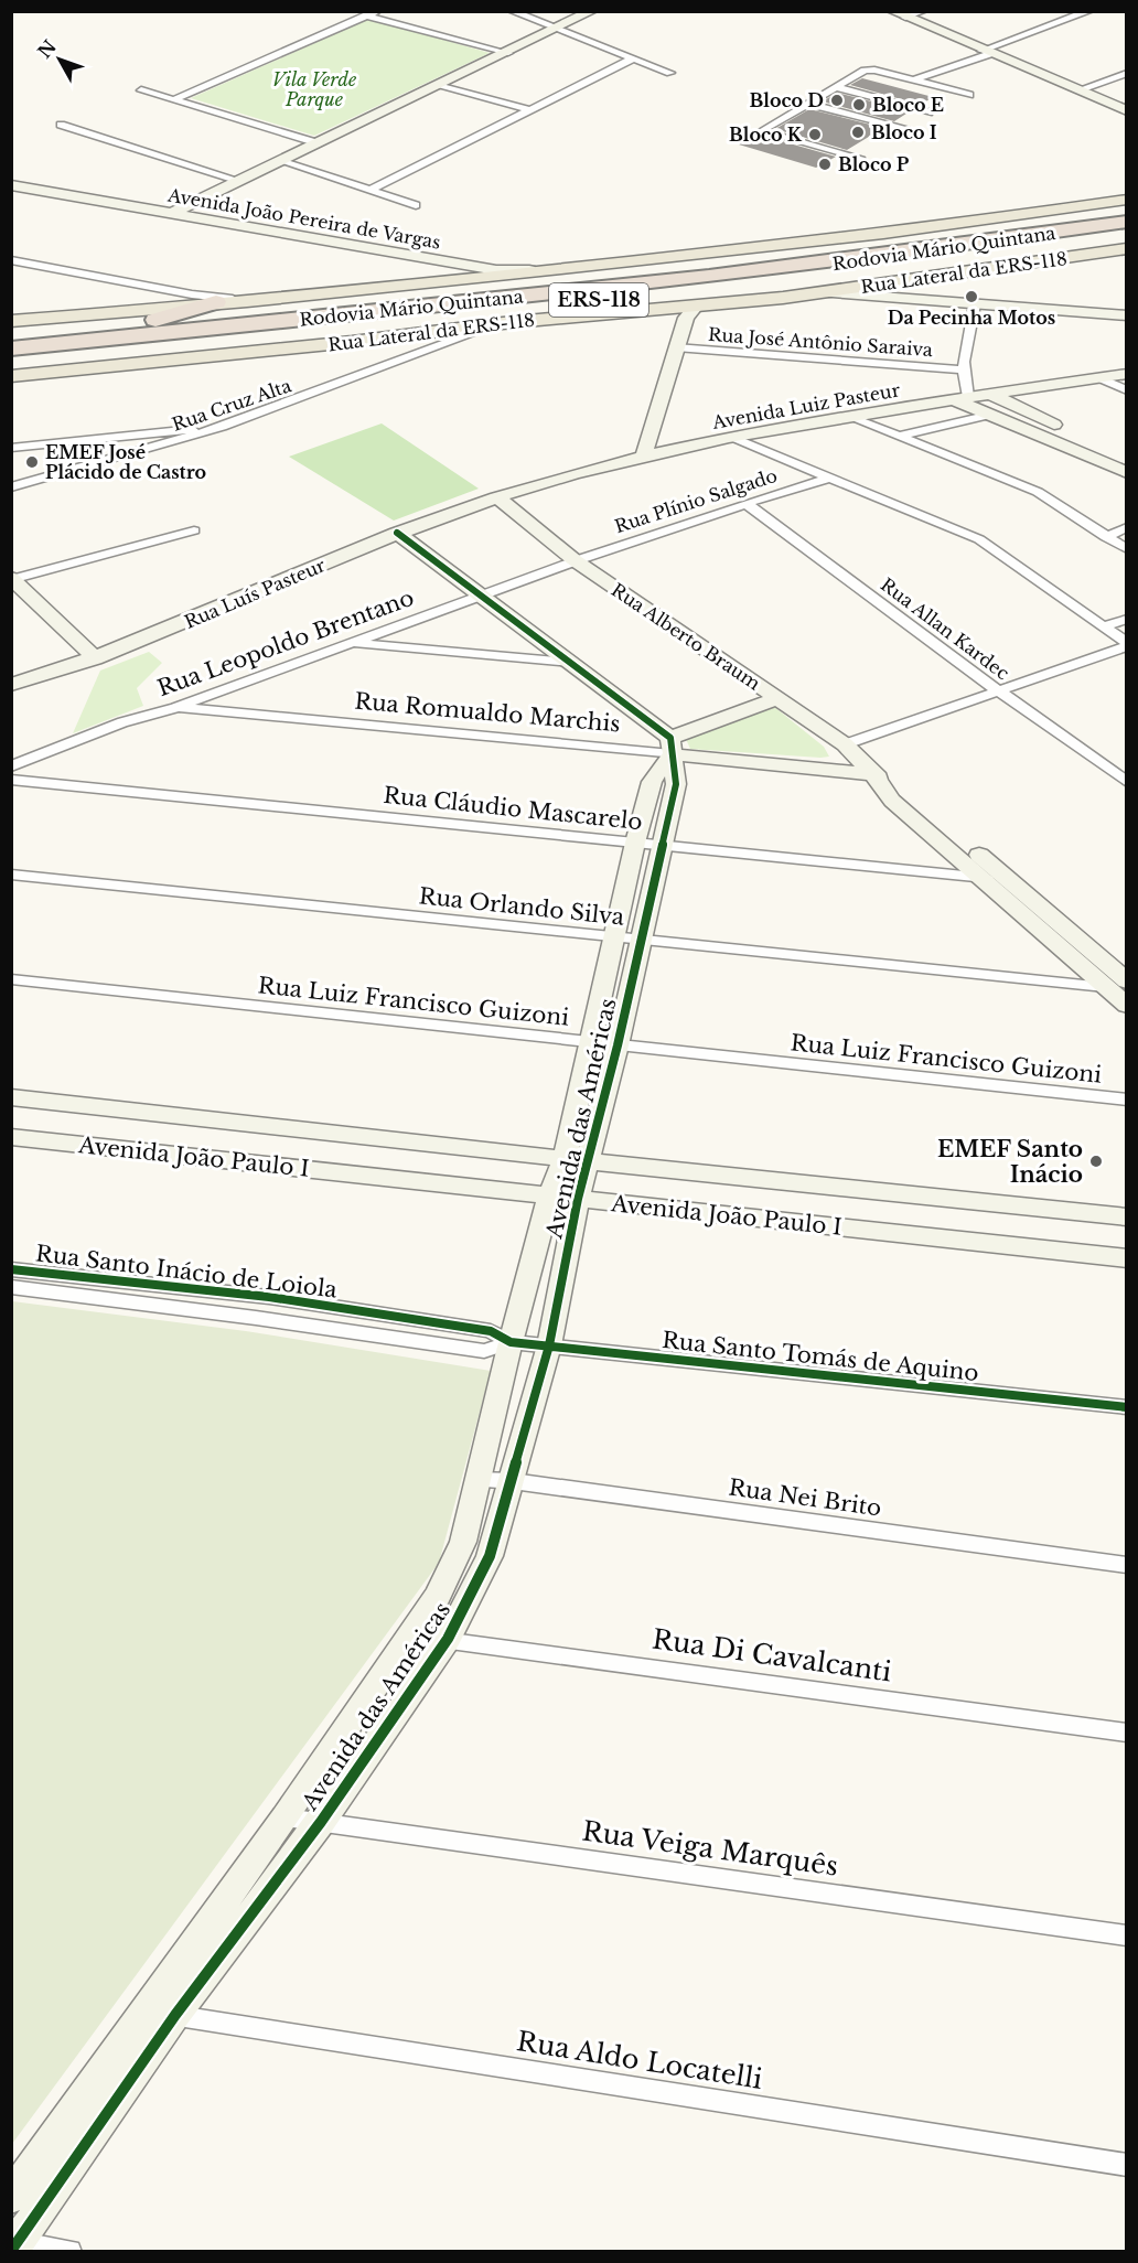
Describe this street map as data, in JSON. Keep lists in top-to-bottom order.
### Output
{
  "streets": {
    "highway": ["Rodovia Mário Quintana", "ERS-118"],
    "main road": ["Rua Lateral da ERS-118"],
    "street": [
      "Avenida João Pereira de Vargas",
      "Rua José Antônio Saraiva",
      "Rua Cruz Alta",
      "Avenida Luiz Pasteur",
      "Rua Plínio Salgado",
      "Rua Luís Pasteur",
      "Rua Allan Kardec",
      "Rua Alberto Braum",
      "Rua Leopoldo Brentano",
      "Rua Romualdo Marchis",
      "Rua Cláudio Mascarelo",
      "Rua Orlando Silva",
      "Rua Luiz Francisco Guizoni",
      "Avenida das Américas",
      "Avenida João Paulo I",
      "Rua Santo Inácio de Loiola",
      "Rua Santo Tomás de Aquino",
      "Rua Nei Brito",
      "Rua Di Cavalcanti",
      "Rua Veiga Marquês",
      "Rua Aldo Locatelli"
    ]
  },
  "crossings": [
    ["Rua Lateral da ERS-118", "Rua Cruz Alta"],
    ["Avenida Luiz Pasteur", "Rua Luís Pasteur"],
    ["Avenida Luiz Pasteur", "Rua Alberto Braum"],
    ["Rua Plínio Salgado", "Rua Allan Kardec"],
    ["Rua Plínio Salgado", "Rua Alberto Braum"],
    ["Rua Plínio Salgado", "Rua Leopoldo Brentano"],
    ["Rua Luís Pasteur", "Rua Alberto Braum"],
    ["Rua Alberto Braum", "Rua Leopoldo Brentano"],
    ["Rua Alberto Braum", "Rua Romualdo Marchis"],
    ["Rua Leopoldo Brentano", "Rua Romualdo Marchis"],
    ["Rua Romualdo Marchis", "Avenida das Américas"],
    ["Rua Cláudio Mascarelo", "Avenida das Américas"],
    ["Rua Orlando Silva", "Avenida das Américas"],
    ["Rua Luiz Francisco Guizoni", "Avenida das Américas"],
    ["Avenida das Américas", "Avenida João Paulo I"],
    ["Avenida das Américas", "Rua Santo Inácio de Loiola"],
    ["Avenida das Américas", "Rua Santo Tomás de Aquino"],
    ["Avenida das Américas", "Rua Nei Brito"],
    ["Avenida das Américas", "Rua Di Cavalcanti"],
    ["Avenida das Américas", "Rua Veiga Marquês"],
    ["Avenida das Américas", "Rua Aldo Locatelli"],
    ["Rua Santo Inácio de Loiola", "Rua Santo Tomás de Aquino"]
  ],
  "parks": ["Vila Verde Parque"],
  "places": [
    "Bloco D",
    "Bloco E",
    "Bloco I",
    "Bloco K",
    "Bloco P",
    "Da Pecinha Motos",
    "EMEF José Plácido de Castro",
    "EMEF Santo Inácio"
  ],
  "north": "top left"
}
